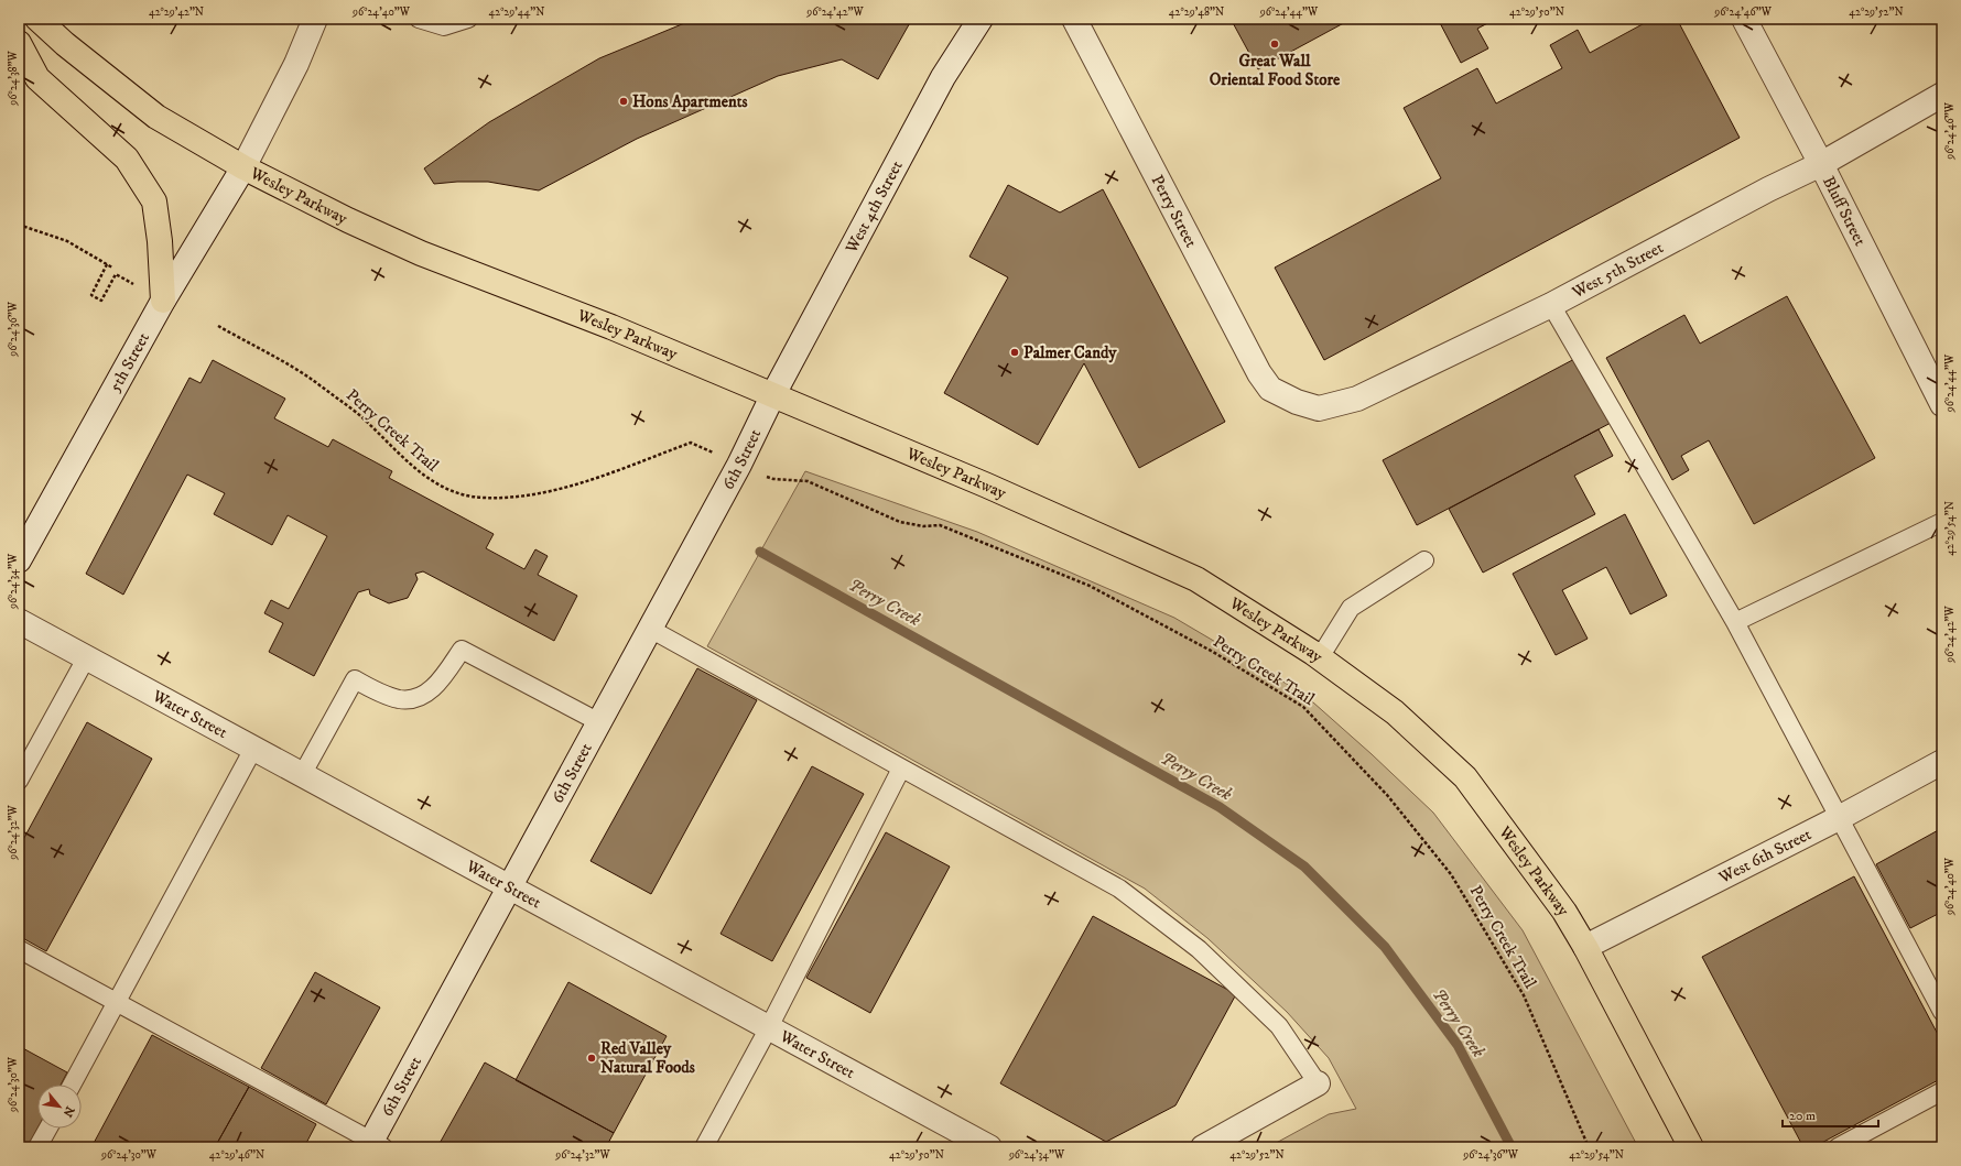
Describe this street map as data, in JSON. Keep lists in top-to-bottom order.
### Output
{
  "streets": {
    "main road": ["Wesley Parkway"],
    "street": [
      "West 4th Street",
      "Bluff Street",
      "Perry Street",
      "West 5th Street",
      "5th Street",
      "6th Street",
      "Water Street",
      "West 6th Street"
    ],
    "path": ["Perry Creek Trail"]
  },
  "crossings": [
    ["Wesley Parkway", "West 4th Street"],
    ["Wesley Parkway", "5th Street"],
    ["Wesley Parkway", "6th Street"],
    ["Wesley Parkway", "West 6th Street"],
    ["West 4th Street", "6th Street"],
    ["Bluff Street", "West 5th Street"],
    ["Perry Street", "West 5th Street"],
    ["6th Street", "Water Street"]
  ],
  "water": ["Perry Creek"],
  "places": [
    "Great Wall Oriental Food Store",
    "Hons Apartments",
    "Palmer Candy",
    "Red Valley Natural Foods"
  ],
  "scale_bar": "20 m",
  "north": "bottom right",
  "coordinates": [
    "42°29'42\"N",
    "96°24'40\"W",
    "42°29'44\"N",
    "96°24'42\"W",
    "42°29'48\"N",
    "96°24'44\"W",
    "42°29'50\"N",
    "96°24'46\"W",
    "42°29'52\"N",
    "96°24'38\"W",
    "96°24'36\"W",
    "42°29'54\"N",
    "96°24'34\"W",
    "96°24'32\"W",
    "96°24'30\"W",
    "42°29'46\"N"
  ]
}
